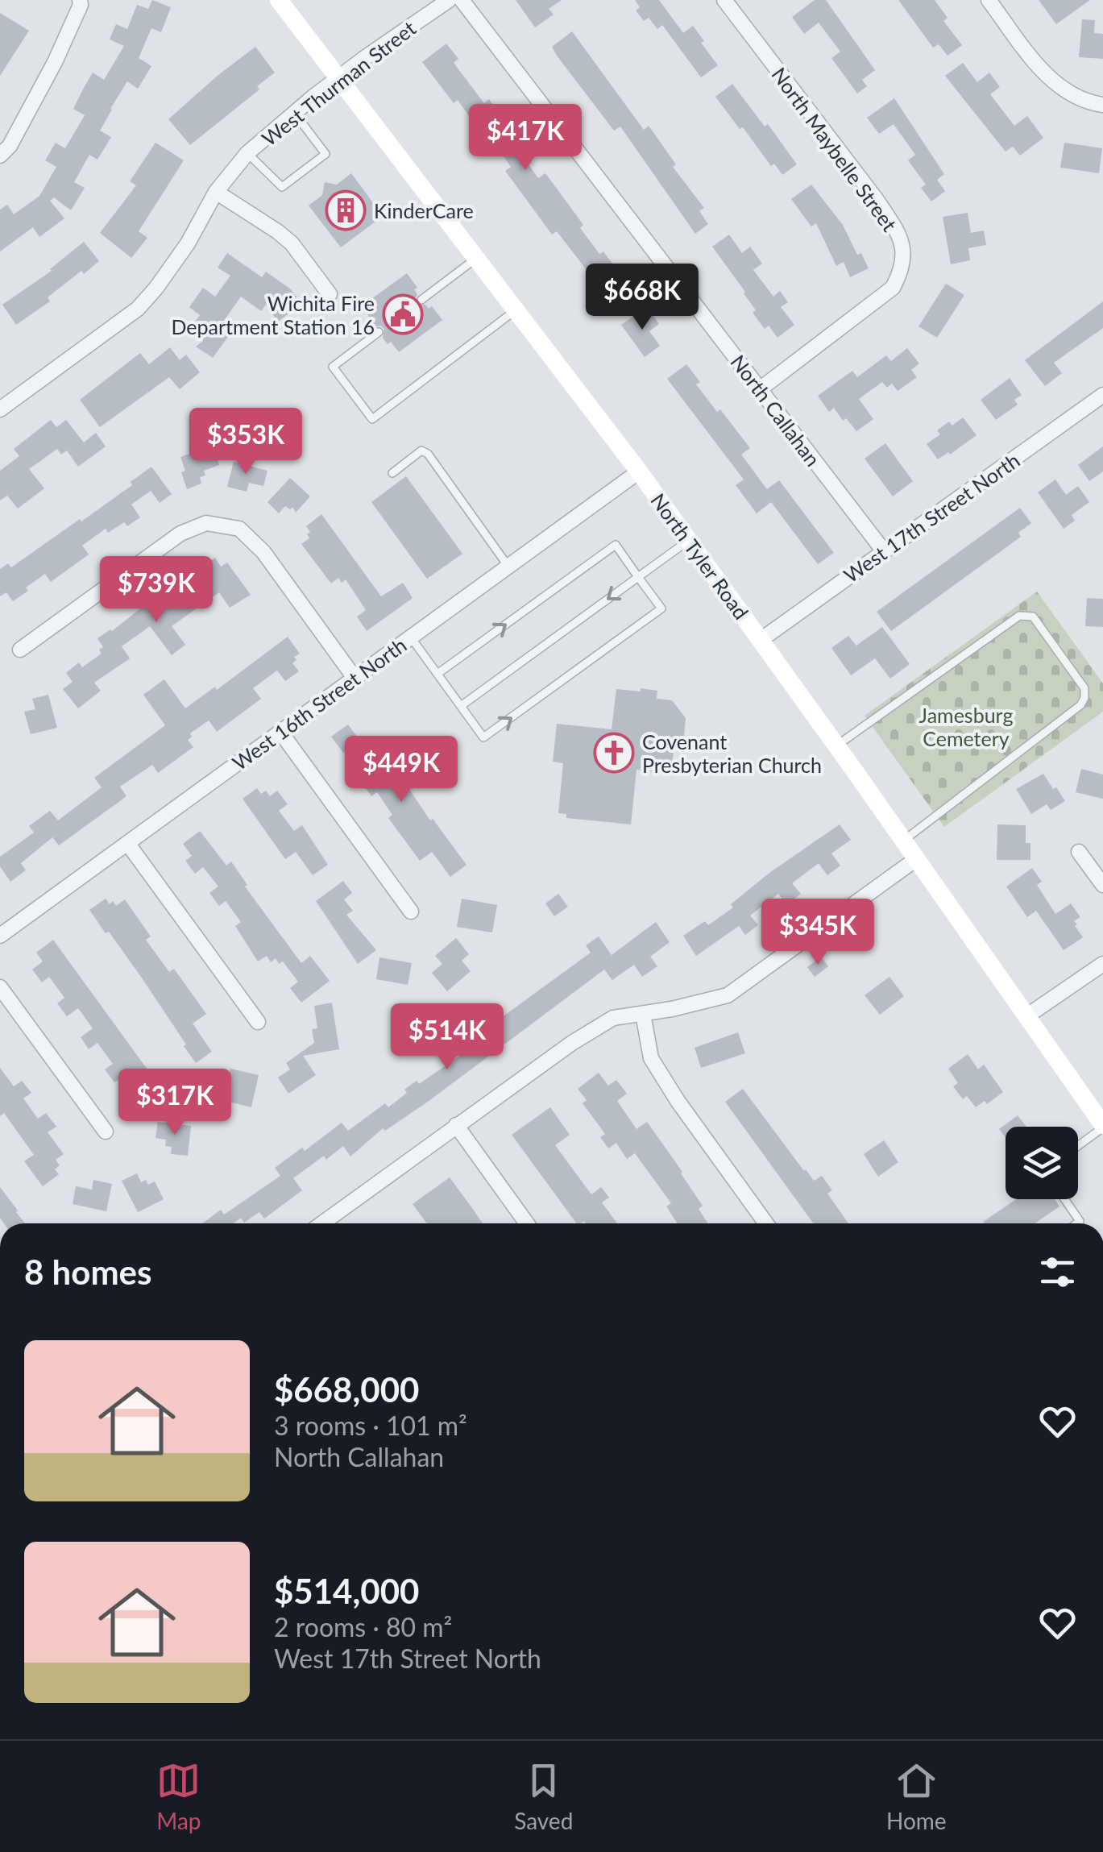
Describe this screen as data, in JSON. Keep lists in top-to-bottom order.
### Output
{
  "streets": {
    "main road": ["North Tyler Road"],
    "street": [
      "West Thurman Street",
      "North Maybelle Street",
      "North Callahan",
      "West 17th Street North",
      "West 16th Street North"
    ]
  },
  "crossings": [
    ["West Thurman Street", "North Tyler Road"],
    ["North Maybelle Street", "North Callahan"],
    ["North Callahan", "West 17th Street North"],
    ["West 17th Street North", "North Tyler Road"],
    ["North Tyler Road", "West 16th Street North"]
  ],
  "parks": ["Jamesburg Cemetery"],
  "places": {
    "building": ["KinderCare"],
    "public building": ["Wichita Fire Department Station 16"],
    "church": ["Covenant Presbyterian Church"]
  },
  "page": {
    "price": [
      "$417K",
      "$668K",
      "$353K",
      "$739K",
      "$449K",
      "$345K",
      "$514K",
      "$317K"
    ],
    "heading": "8 homes",
    "list": [
      {
        "name": "$668,000",
        "note": "3 rooms · 101 m² · North Callahan"
      },
      {
        "name": "$514,000",
        "note": "2 rooms · 80 m² · West 17th Street North"
      }
    ],
    "tabs": ["Map", "Saved", "Home"]
  }
}
